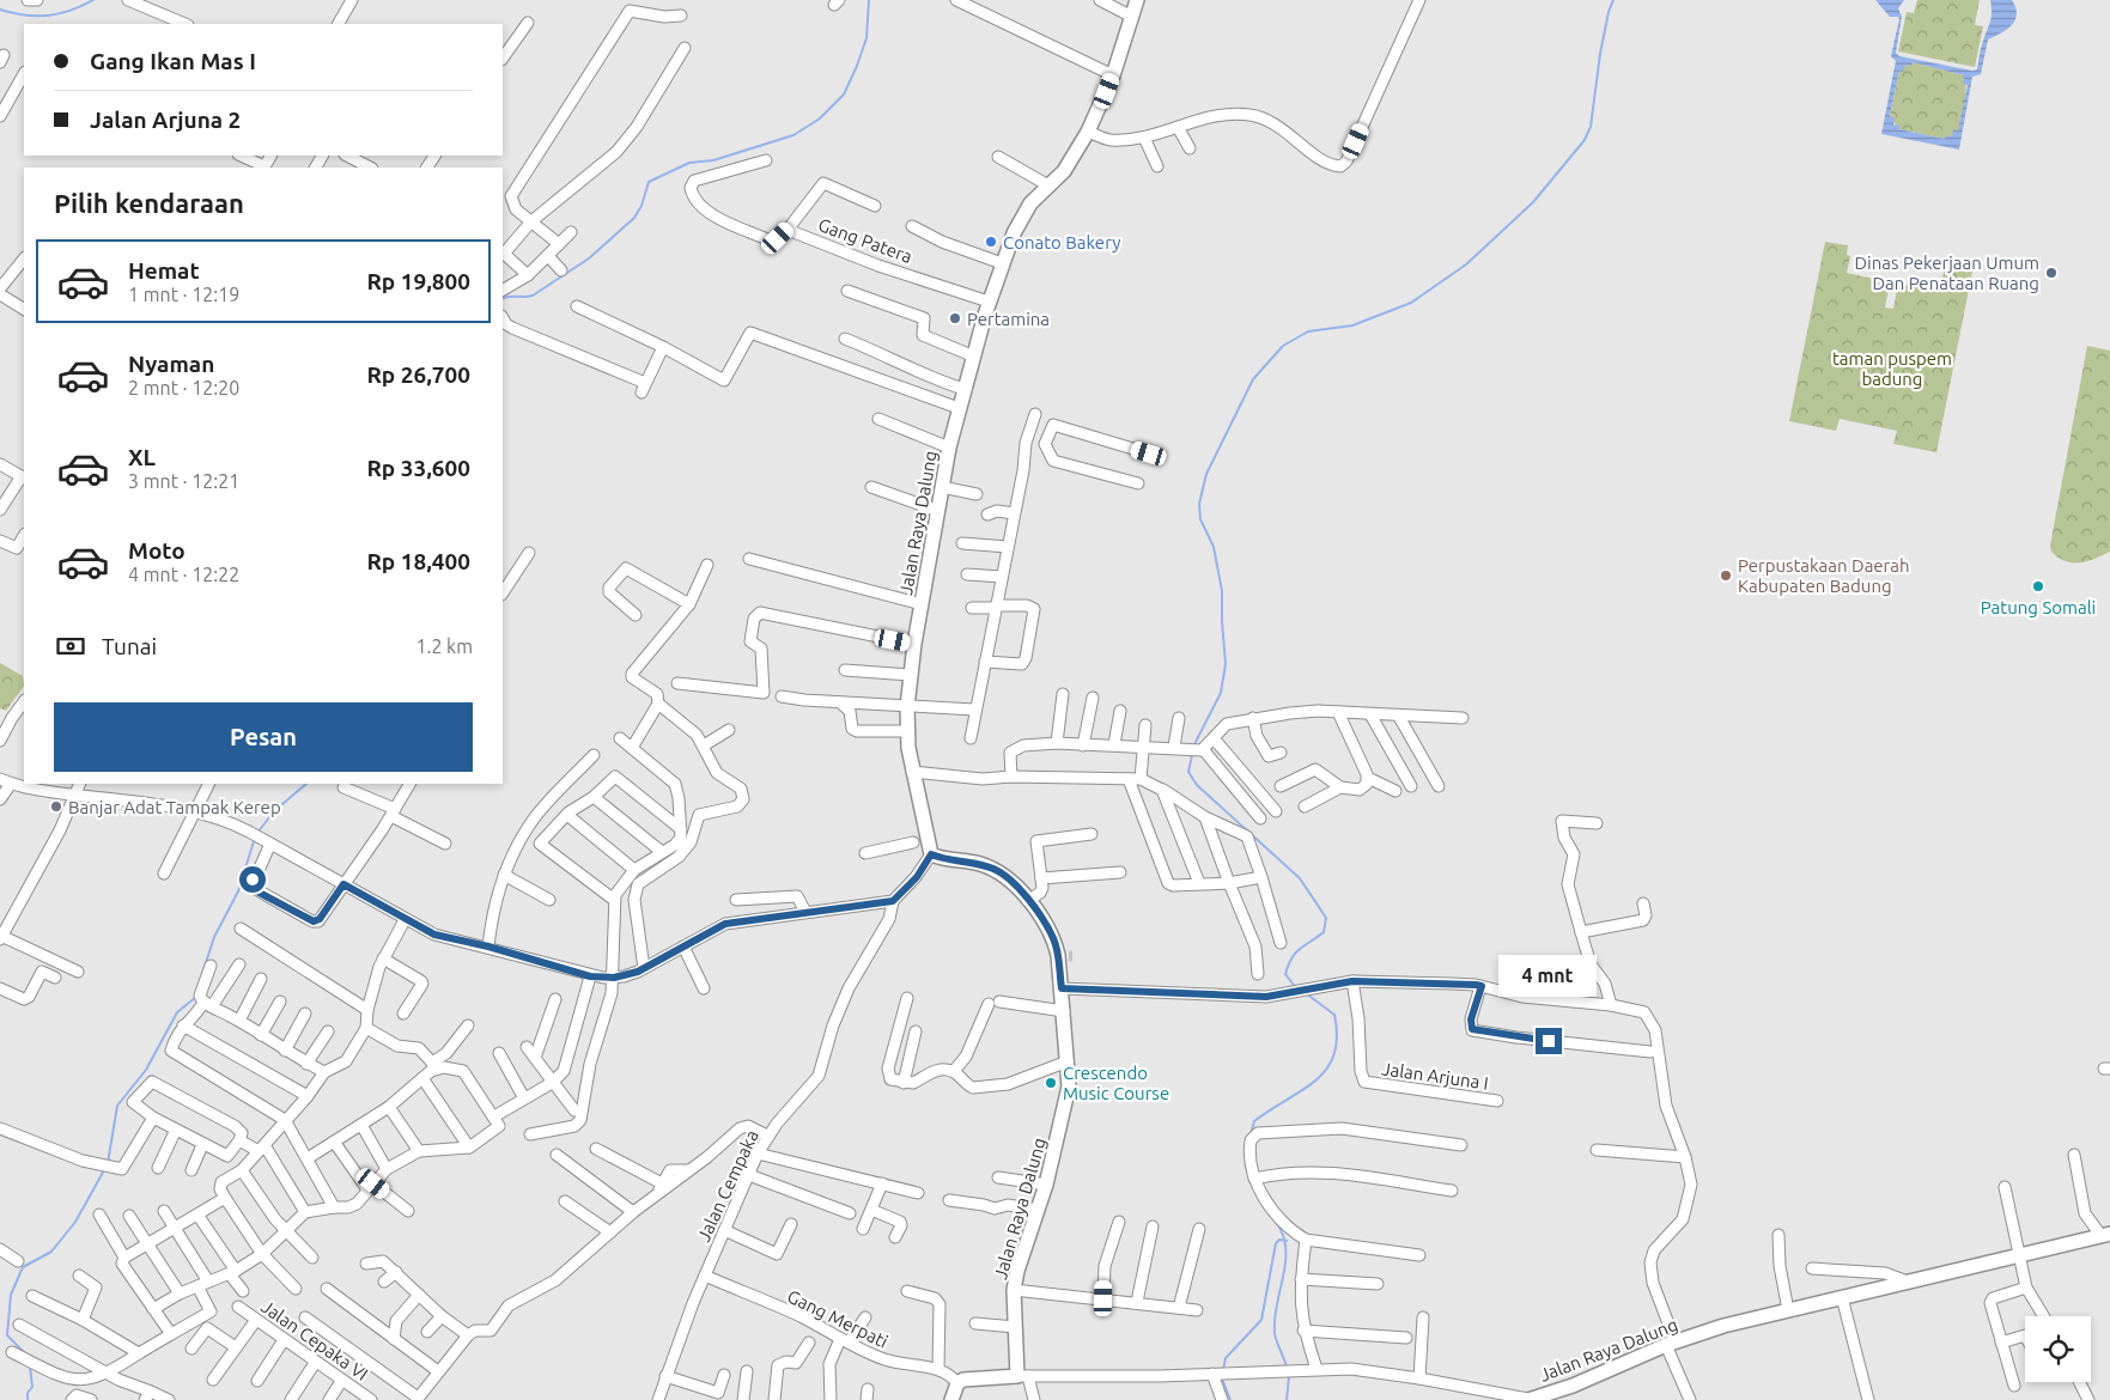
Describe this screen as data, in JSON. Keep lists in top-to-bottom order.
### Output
{
  "streets": {
    "main road": ["Jalan Raya Dalung"],
    "street": [
      "Gang Patera",
      "Jalan Arjuna I",
      "Jalan Cempaka",
      "Gang Merpati",
      "Jalan Cepaka VI"
    ]
  },
  "crossings": [
    ["Gang Patera", "Jalan Raya Dalung"],
    ["Jalan Cempaka", "Gang Merpati"]
  ],
  "parks": ["taman puspem badung"],
  "places": [
    "Conato Bakery",
    "Dinas Pekerjaan Umum Dan Penataan Ruang",
    "Pertamina",
    "Perpustakaan Daerah Kabupaten Badung",
    "Patung Somali",
    "Banjar Adat Tampak Kerep",
    "Crescendo Music Course"
  ],
  "page": {
    "banner": ["Gang Ikan Mas I", "Jalan Arjuna 2"],
    "heading": "Pilih kendaraan",
    "list": [
      {
        "name": "Hemat",
        "note": "1 mnt · 12:19",
        "value": "Rp 19,800"
      },
      {
        "name": "Nyaman",
        "note": "2 mnt · 12:20",
        "value": "Rp 26,700"
      },
      {
        "name": "XL",
        "note": "3 mnt · 12:21",
        "value": "Rp 33,600"
      },
      {
        "name": "Moto",
        "note": "4 mnt · 12:22",
        "value": "Rp 18,400"
      }
    ],
    "pay": ["Tunai", "1.2 km"],
    "buttons": "Pesan",
    "bubble": "4 mnt"
  }
}
